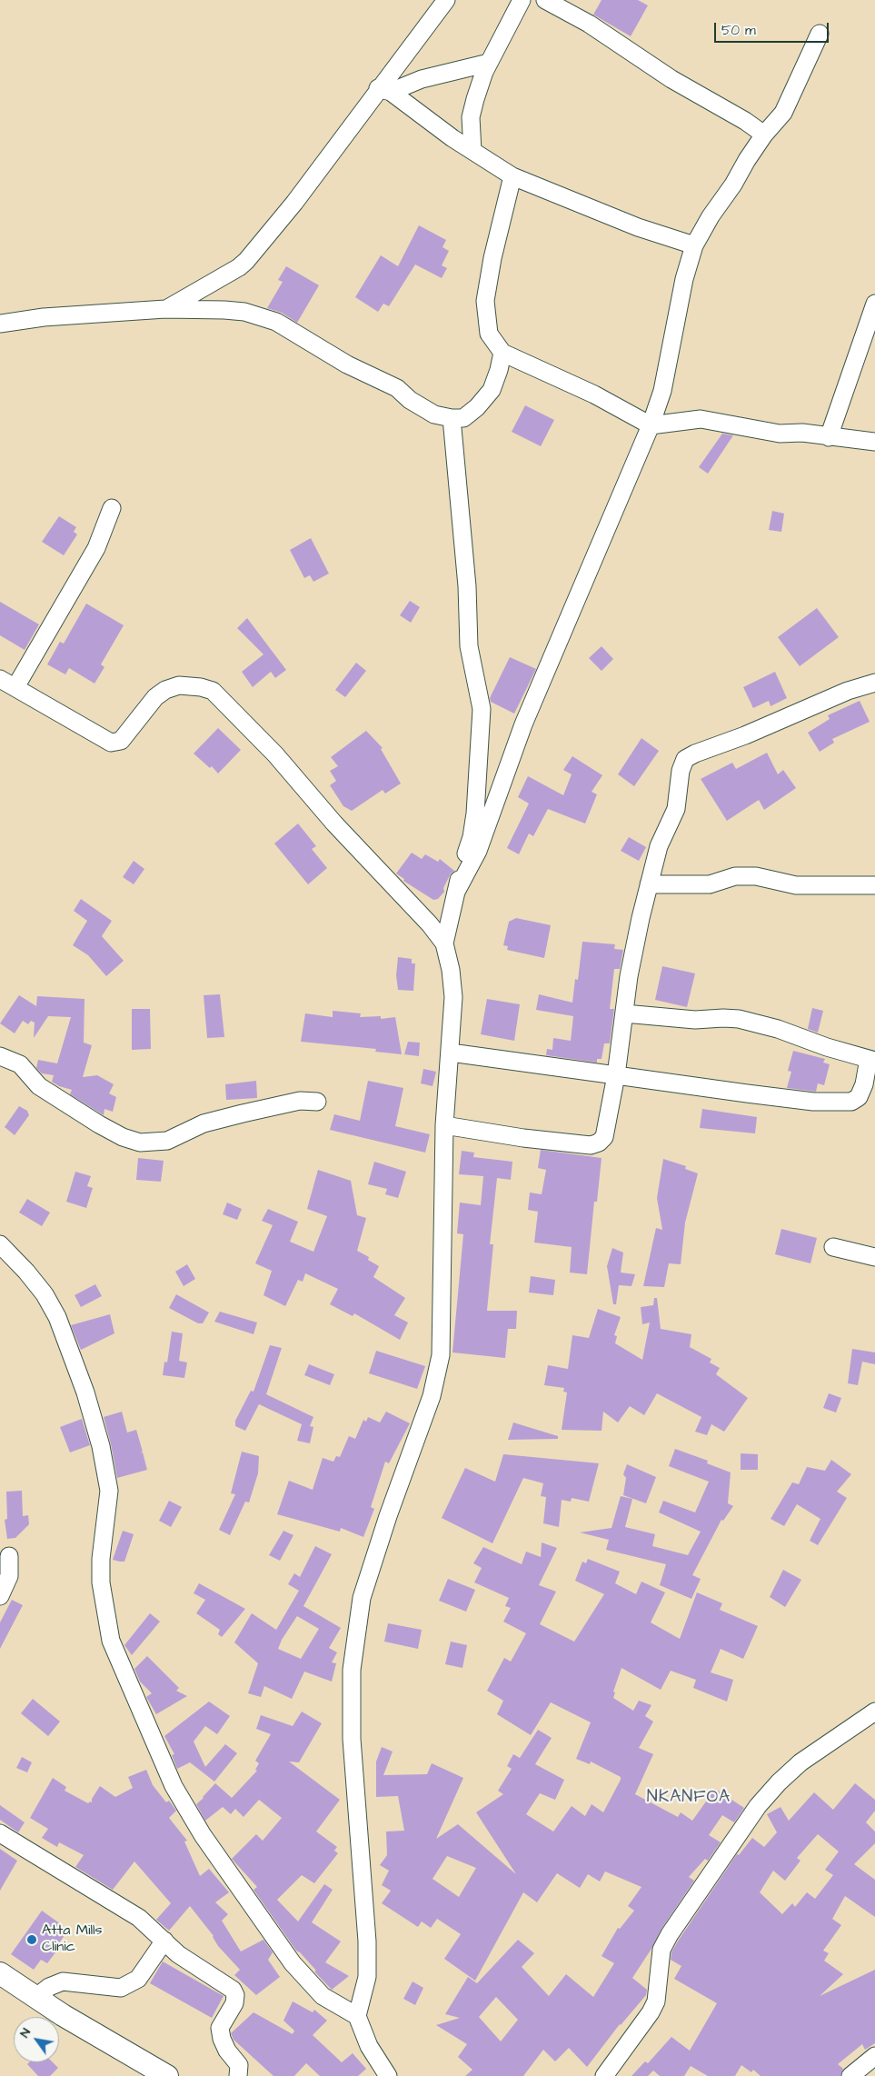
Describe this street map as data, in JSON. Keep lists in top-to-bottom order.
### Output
{
  "districts": ["NKANFOA"],
  "places": ["Atta Mills Clinic"],
  "scale_bar": "50 m",
  "north": "top left"
}
